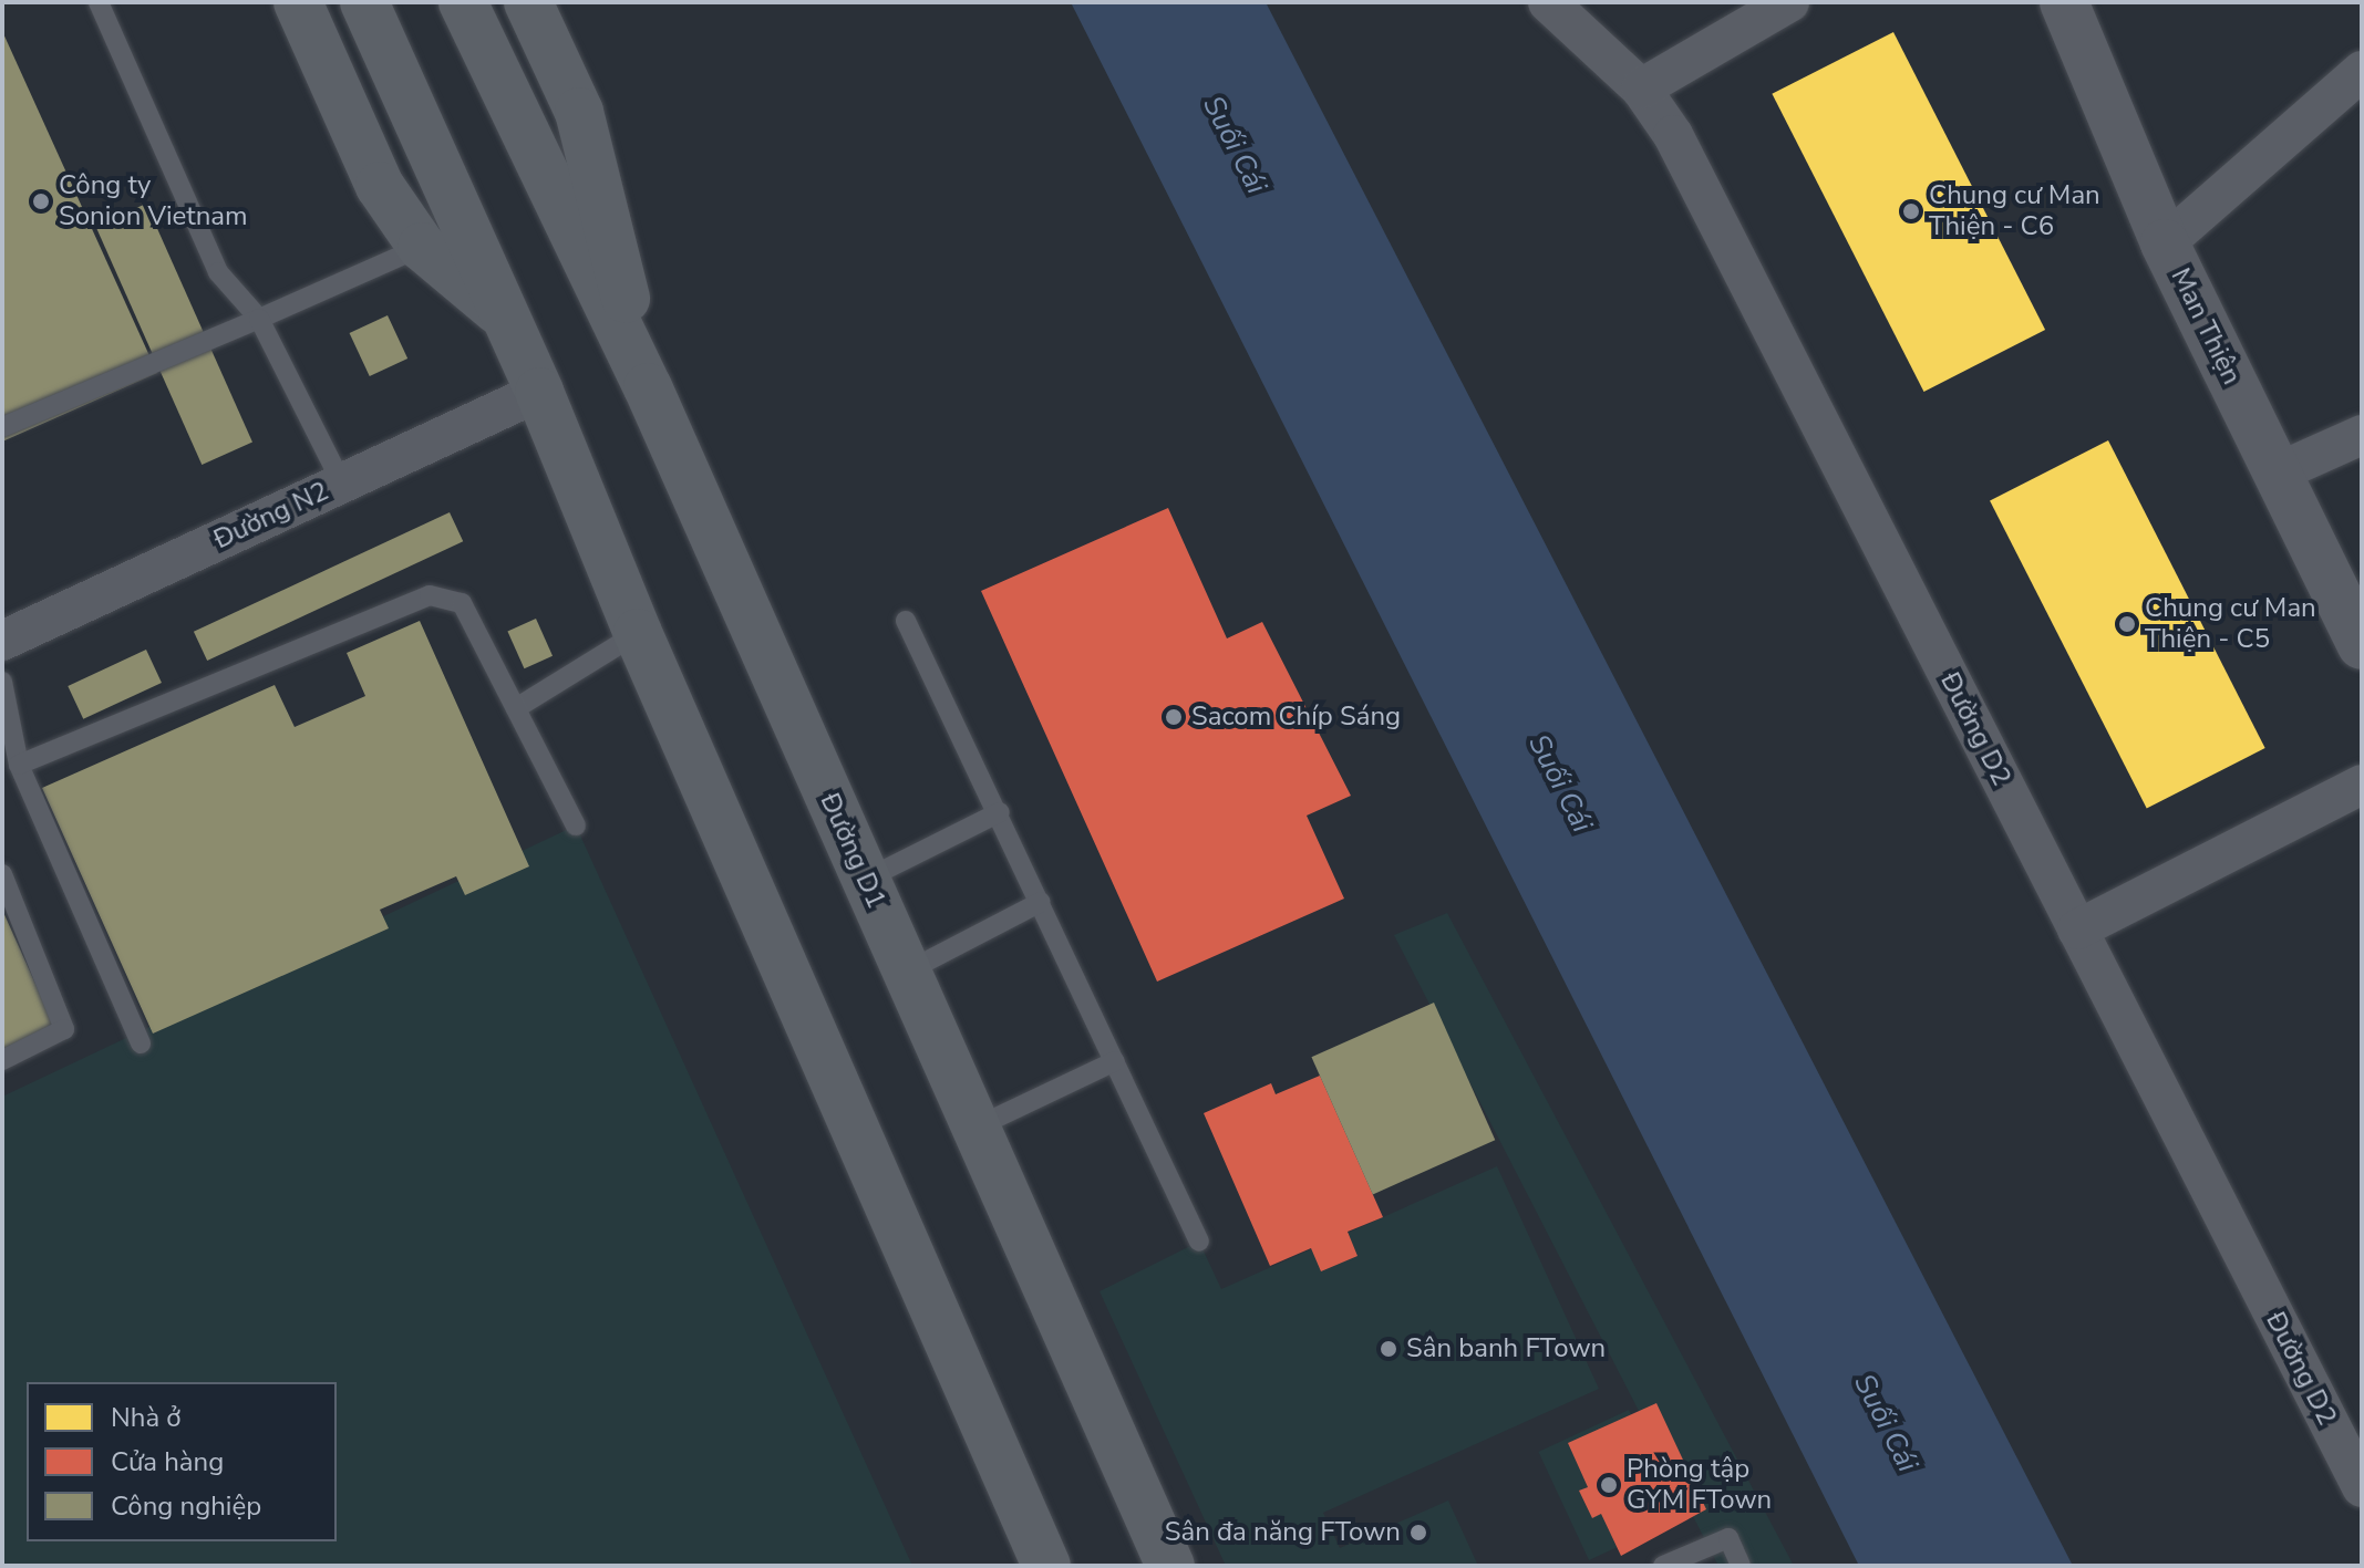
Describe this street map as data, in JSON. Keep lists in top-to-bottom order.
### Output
{
  "streets": {
    "main road": ["Đường D1"],
    "street": ["Man Thiện", "Đường N2", "Đường D2"]
  },
  "water": ["Suối Cái"],
  "places": [
    "Công ty Sonion Vietnam",
    "Chung cư Man Thiện - C6",
    "Chung cư Man Thiện - C5",
    "Sacom Chíp Sáng",
    "Sân banh FTown",
    "Phòng tập GYM FTown",
    "Sân đa năng FTown"
  ],
  "legend": ["Nhà ở", "Cửa hàng", "Công nghiệp"]
}
